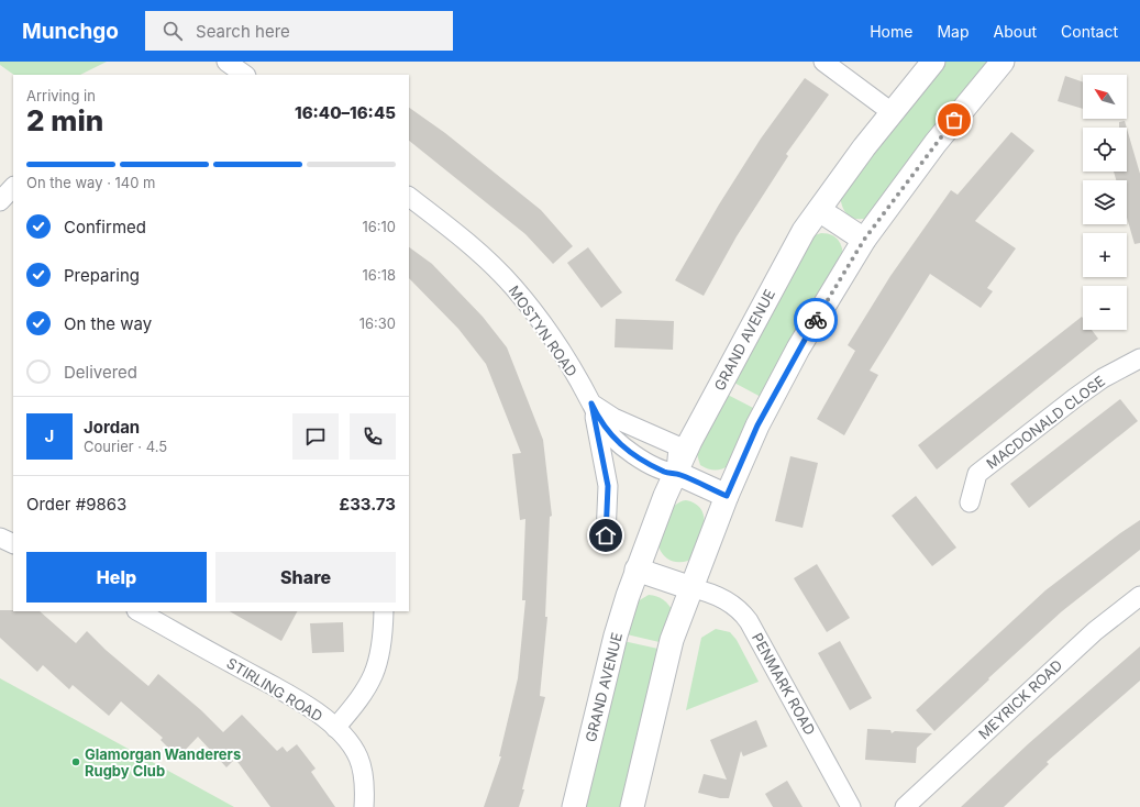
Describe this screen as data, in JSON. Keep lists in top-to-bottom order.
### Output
{
  "streets": {
    "street": [
      "MOSTYN ROAD",
      "GRAND AVENUE",
      "MACDONALD CLOSE",
      "PENMARK ROAD",
      "STIRLING ROAD",
      "MEYRICK ROAD"
    ]
  },
  "crossings": [
    ["MOSTYN ROAD", "GRAND AVENUE"]
  ],
  "places": ["Glamorgan Wanderers Rugby Club"],
  "north": "top left",
  "page": {
    "header": "Munchgo",
    "search": "Search here",
    "nav": [
      "Home",
      "Map",
      "About",
      "Contact"
    ],
    "map_buttons": ["+", "−"],
    "heading": ["2 min", "Arriving in", "16:40–16:45"],
    "panel": [
      "Jordan",
      "Courier · 4.5",
      "Order #9863",
      "£33.73"
    ],
    "bar": "On the way · 140 m",
    "list": [
      ["Confirmed", "16:10"],
      ["Preparing", "16:18"],
      ["On the way", "16:30"],
      "Delivered"
    ],
    "round": "J",
    "buttons": ["Help", "Share"]
  }
}
